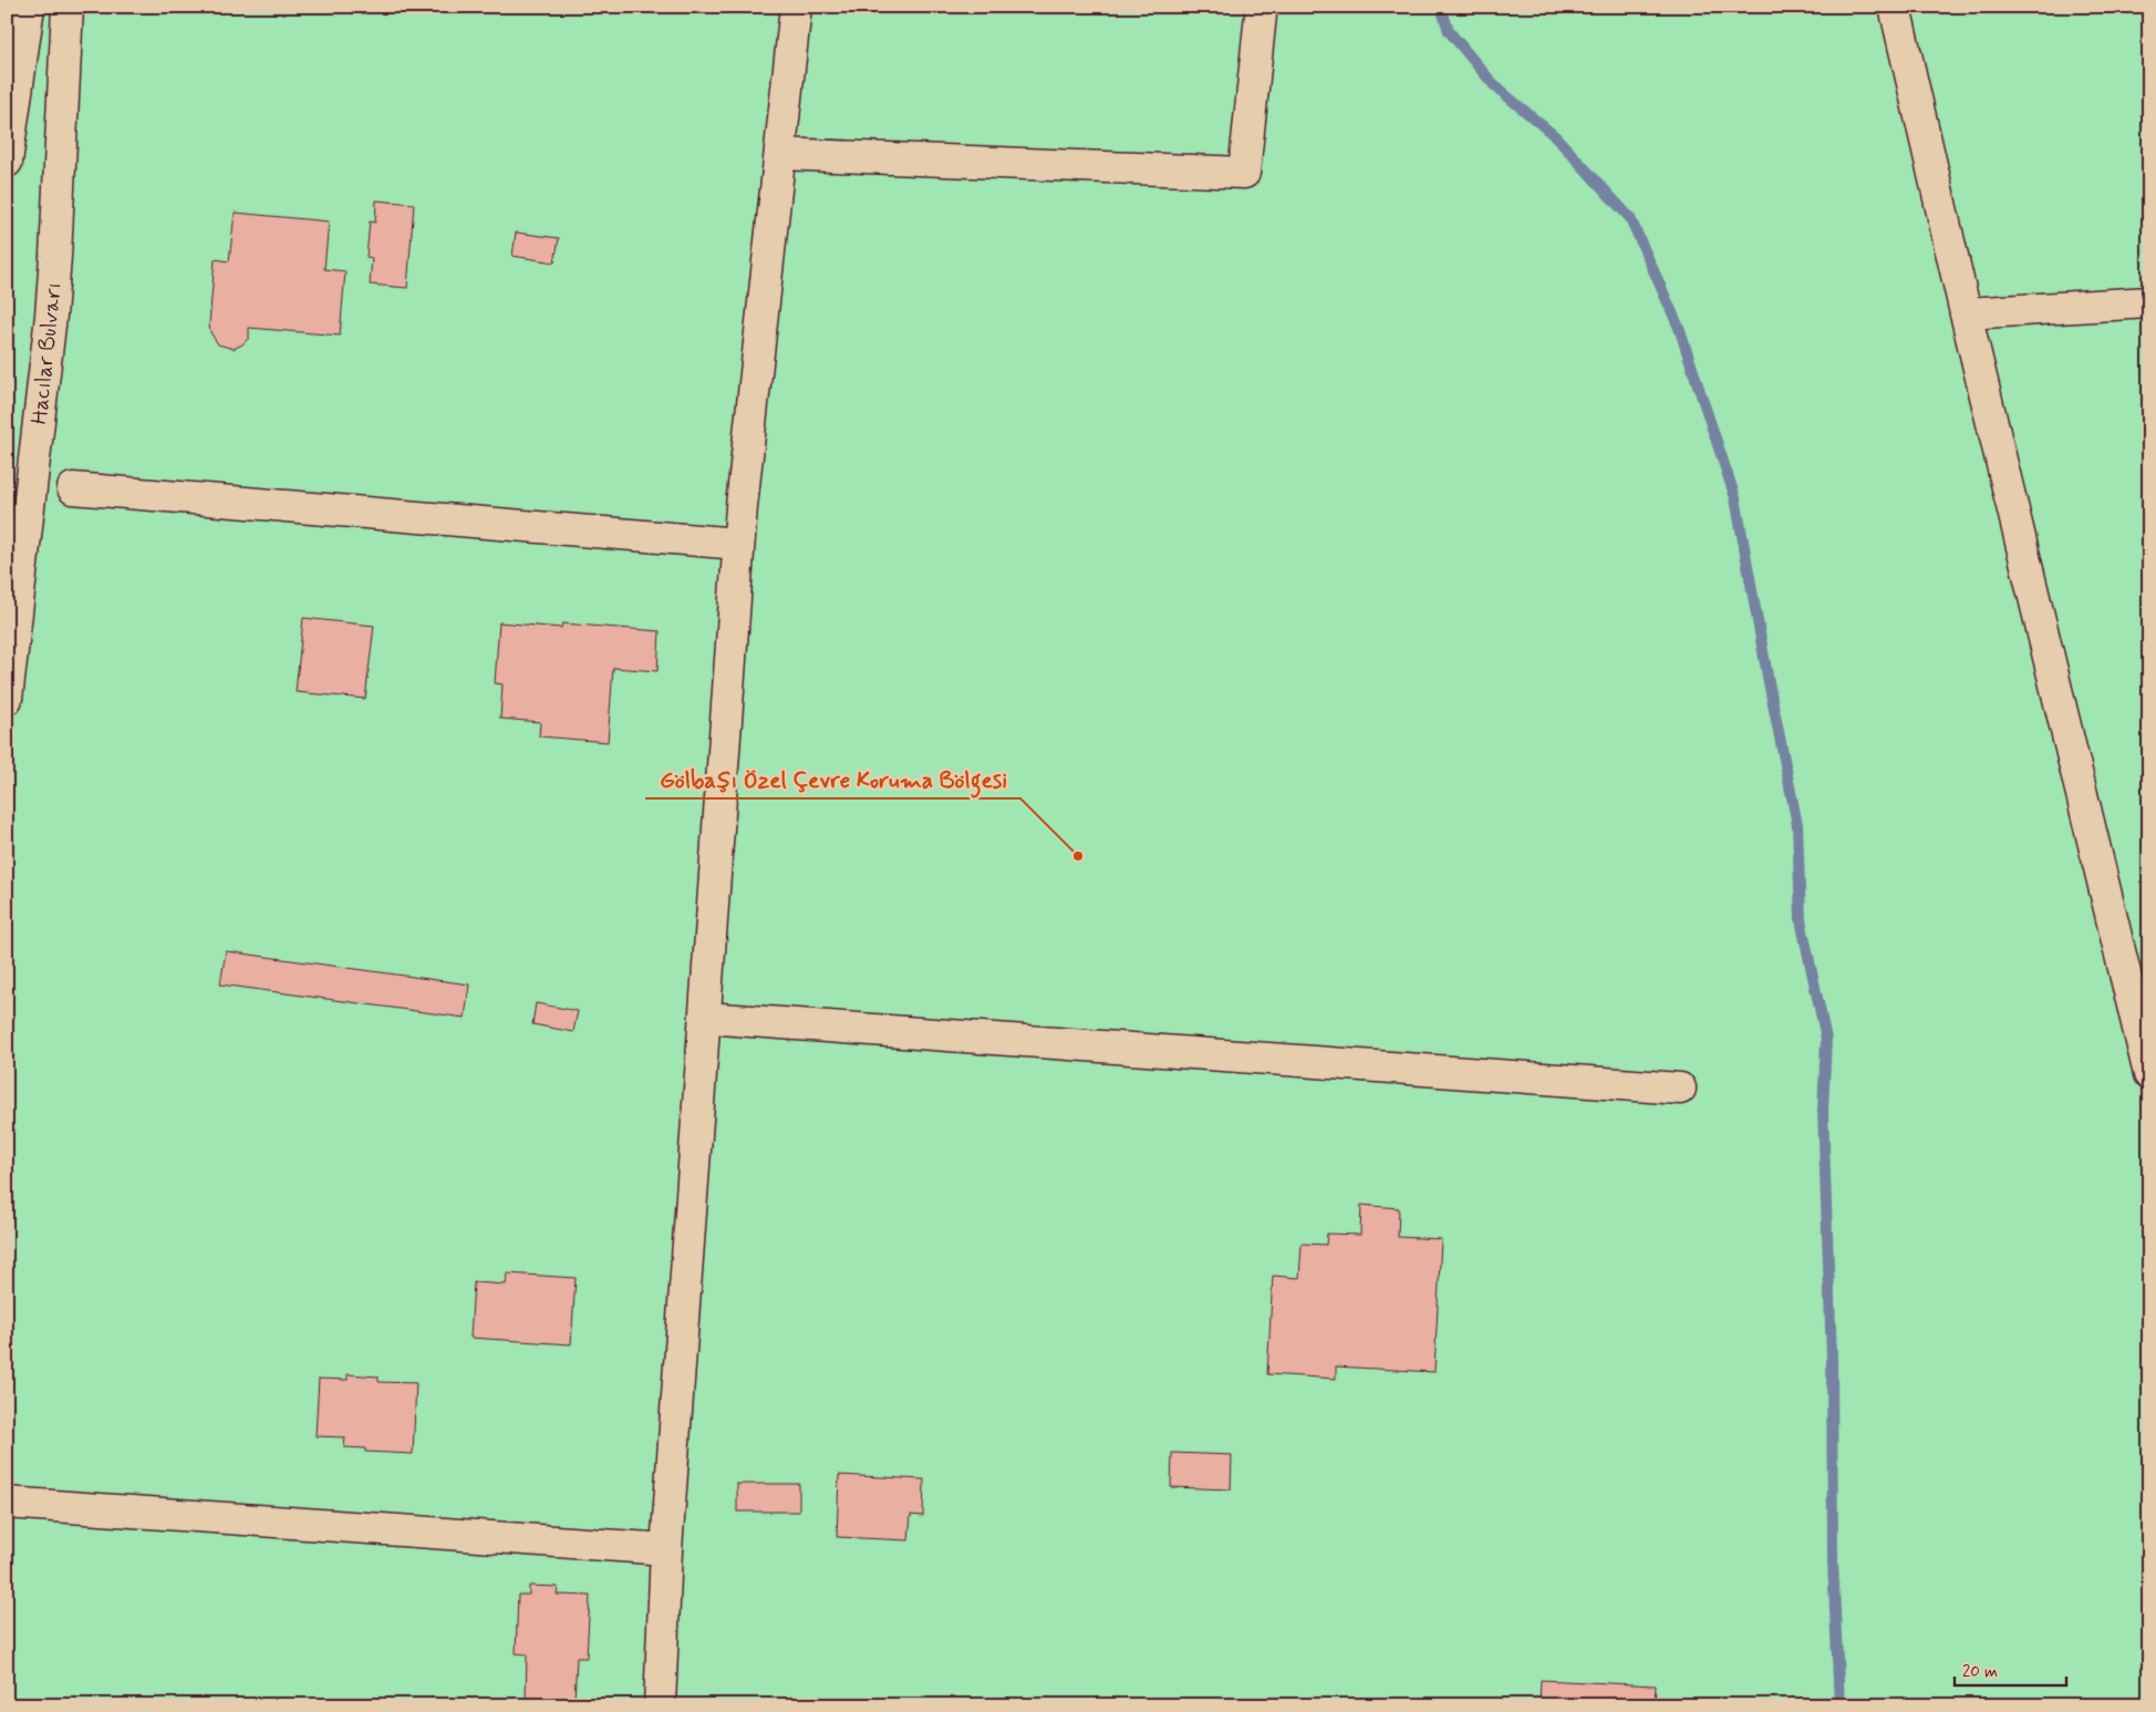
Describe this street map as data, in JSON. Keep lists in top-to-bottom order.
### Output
{
  "streets": {
    "street": ["Hacılar Bulvarı"]
  },
  "places": ["Gölbaşı Özel Çevre Koruma Bölgesi"],
  "scale_bar": "20 m"
}
